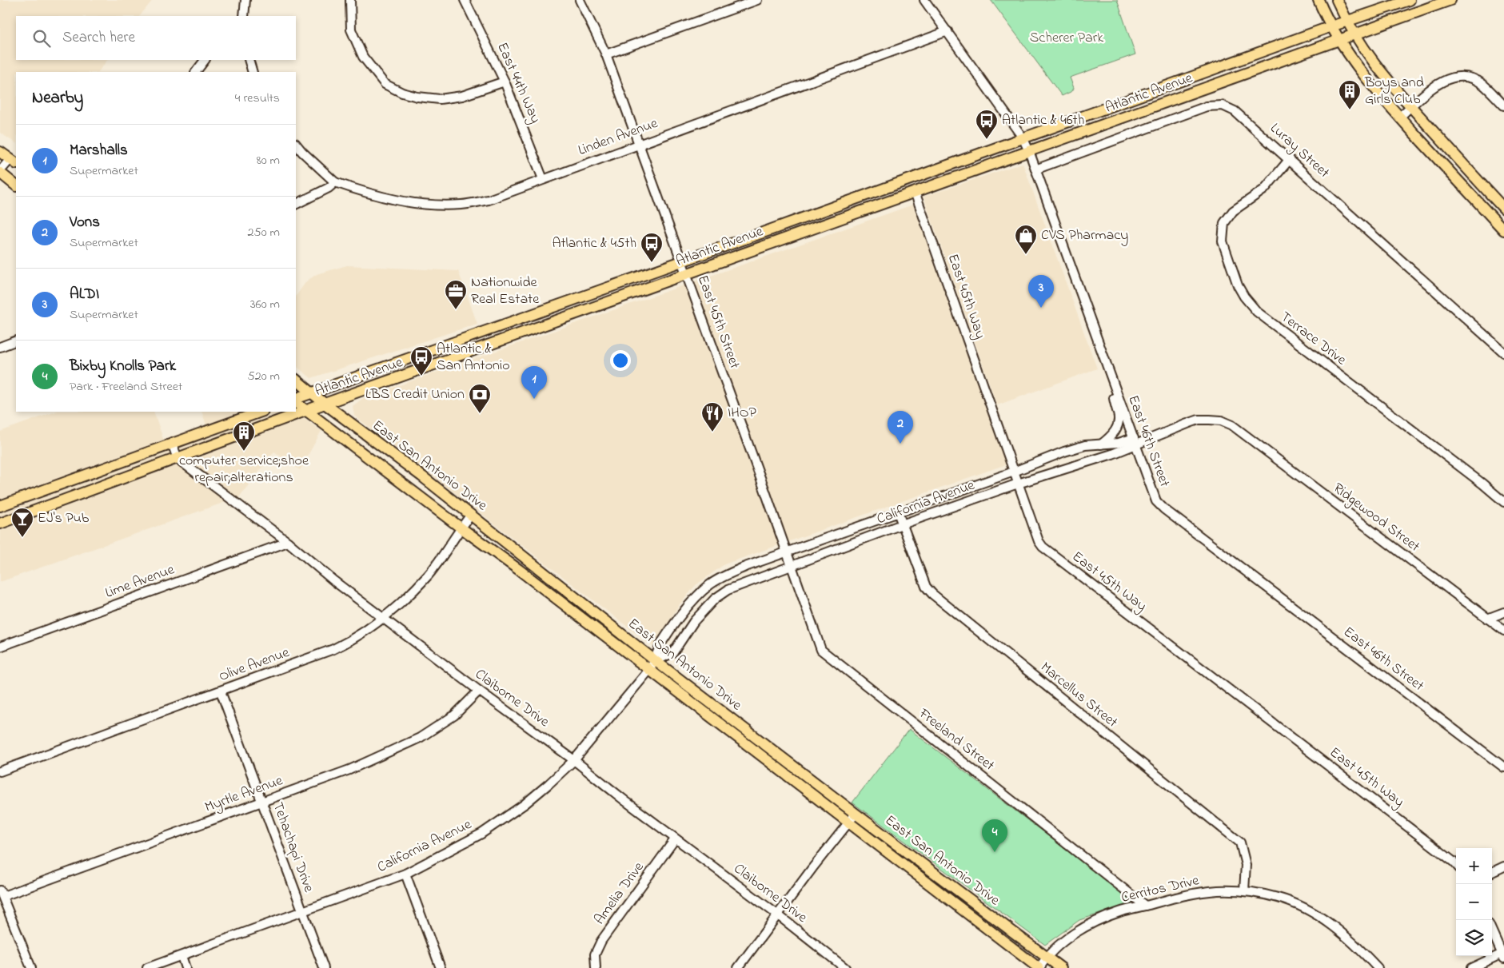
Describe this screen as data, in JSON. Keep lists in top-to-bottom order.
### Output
{
  "streets": {
    "main road": ["Atlantic Avenue", "East San Antonio Drive"],
    "street": [
      "East 44th Way",
      "Linden Avenue",
      "Luray Street",
      "East 45th Way",
      "East 45th Street",
      "Terrace Drive",
      "East 46th Street",
      "California Avenue",
      "Ridgewood Street",
      "Lime Avenue",
      "Olive Avenue",
      "Marcellus Street",
      "Claiborne Drive",
      "Freeland Street",
      "Myrtle Avenue",
      "Tehachapi Drive",
      "Cerritos Drive",
      "Amelia Drive"
    ]
  },
  "crossings": [
    ["East 44th Way", "Linden Avenue"],
    ["Atlantic Avenue", "East 45th Way"],
    ["Atlantic Avenue", "East 45th Street"],
    ["Atlantic Avenue", "East 46th Street"],
    ["Atlantic Avenue", "East San Antonio Drive"],
    ["Atlantic Avenue", "Claiborne Drive"],
    ["Linden Avenue", "East 45th Street"],
    ["Linden Avenue", "East 46th Street"],
    ["Luray Street", "Terrace Drive"],
    ["Luray Street", "East 46th Street"],
    ["East 45th Way", "California Avenue"],
    ["East 45th Street", "California Avenue"],
    ["East 45th Street", "Freeland Street"],
    ["East 46th Street", "California Avenue"],
    ["East San Antonio Drive", "California Avenue"],
    ["East San Antonio Drive", "Olive Avenue"],
    ["East San Antonio Drive", "Cerritos Drive"],
    ["California Avenue", "Ridgewood Street"],
    ["California Avenue", "Marcellus Street"],
    ["California Avenue", "Claiborne Drive"],
    ["California Avenue", "Freeland Street"],
    ["California Avenue", "Tehachapi Drive"],
    ["Lime Avenue", "Claiborne Drive"],
    ["Olive Avenue", "Claiborne Drive"],
    ["Olive Avenue", "Tehachapi Drive"],
    ["Marcellus Street", "Cerritos Drive"],
    ["Claiborne Drive", "Myrtle Avenue"],
    ["Claiborne Drive", "Amelia Drive"],
    ["Freeland Street", "Cerritos Drive"],
    ["Myrtle Avenue", "Tehachapi Drive"]
  ],
  "parks": ["Scherer Park"],
  "places": {
    "building": ["Boys and Girls Club", "computer service;shoe repair;alterations"],
    "bus stop": ["Atlantic & 46th", "Atlantic & 45th", "Atlantic & San Antonio"],
    "shop": ["CVS Pharmacy"],
    "office": ["Nationwide Real Estate"],
    "bank": ["LBS Credit Union"],
    "restaurant": ["IHOP"],
    "bar": ["EJ's Pub"]
  },
  "page": {
    "search": "Search here",
    "heading": ["Nearby", "4 results"],
    "list": [
      {
        "mark": "1",
        "name": "Marshalls",
        "note": "Supermarket",
        "value": "80 m"
      },
      {
        "mark": "2",
        "name": "Vons",
        "note": "Supermarket",
        "value": "250 m"
      },
      {
        "mark": "3",
        "name": "ALDI",
        "note": "Supermarket",
        "value": "360 m"
      },
      {
        "mark": "4",
        "name": "Bixby Knolls Park",
        "note": "Park · Freeland Street",
        "value": "520 m"
      }
    ],
    "pins": [
      "3",
      "1",
      "2",
      "4"
    ],
    "map_buttons": ["+", "−"]
  }
}
